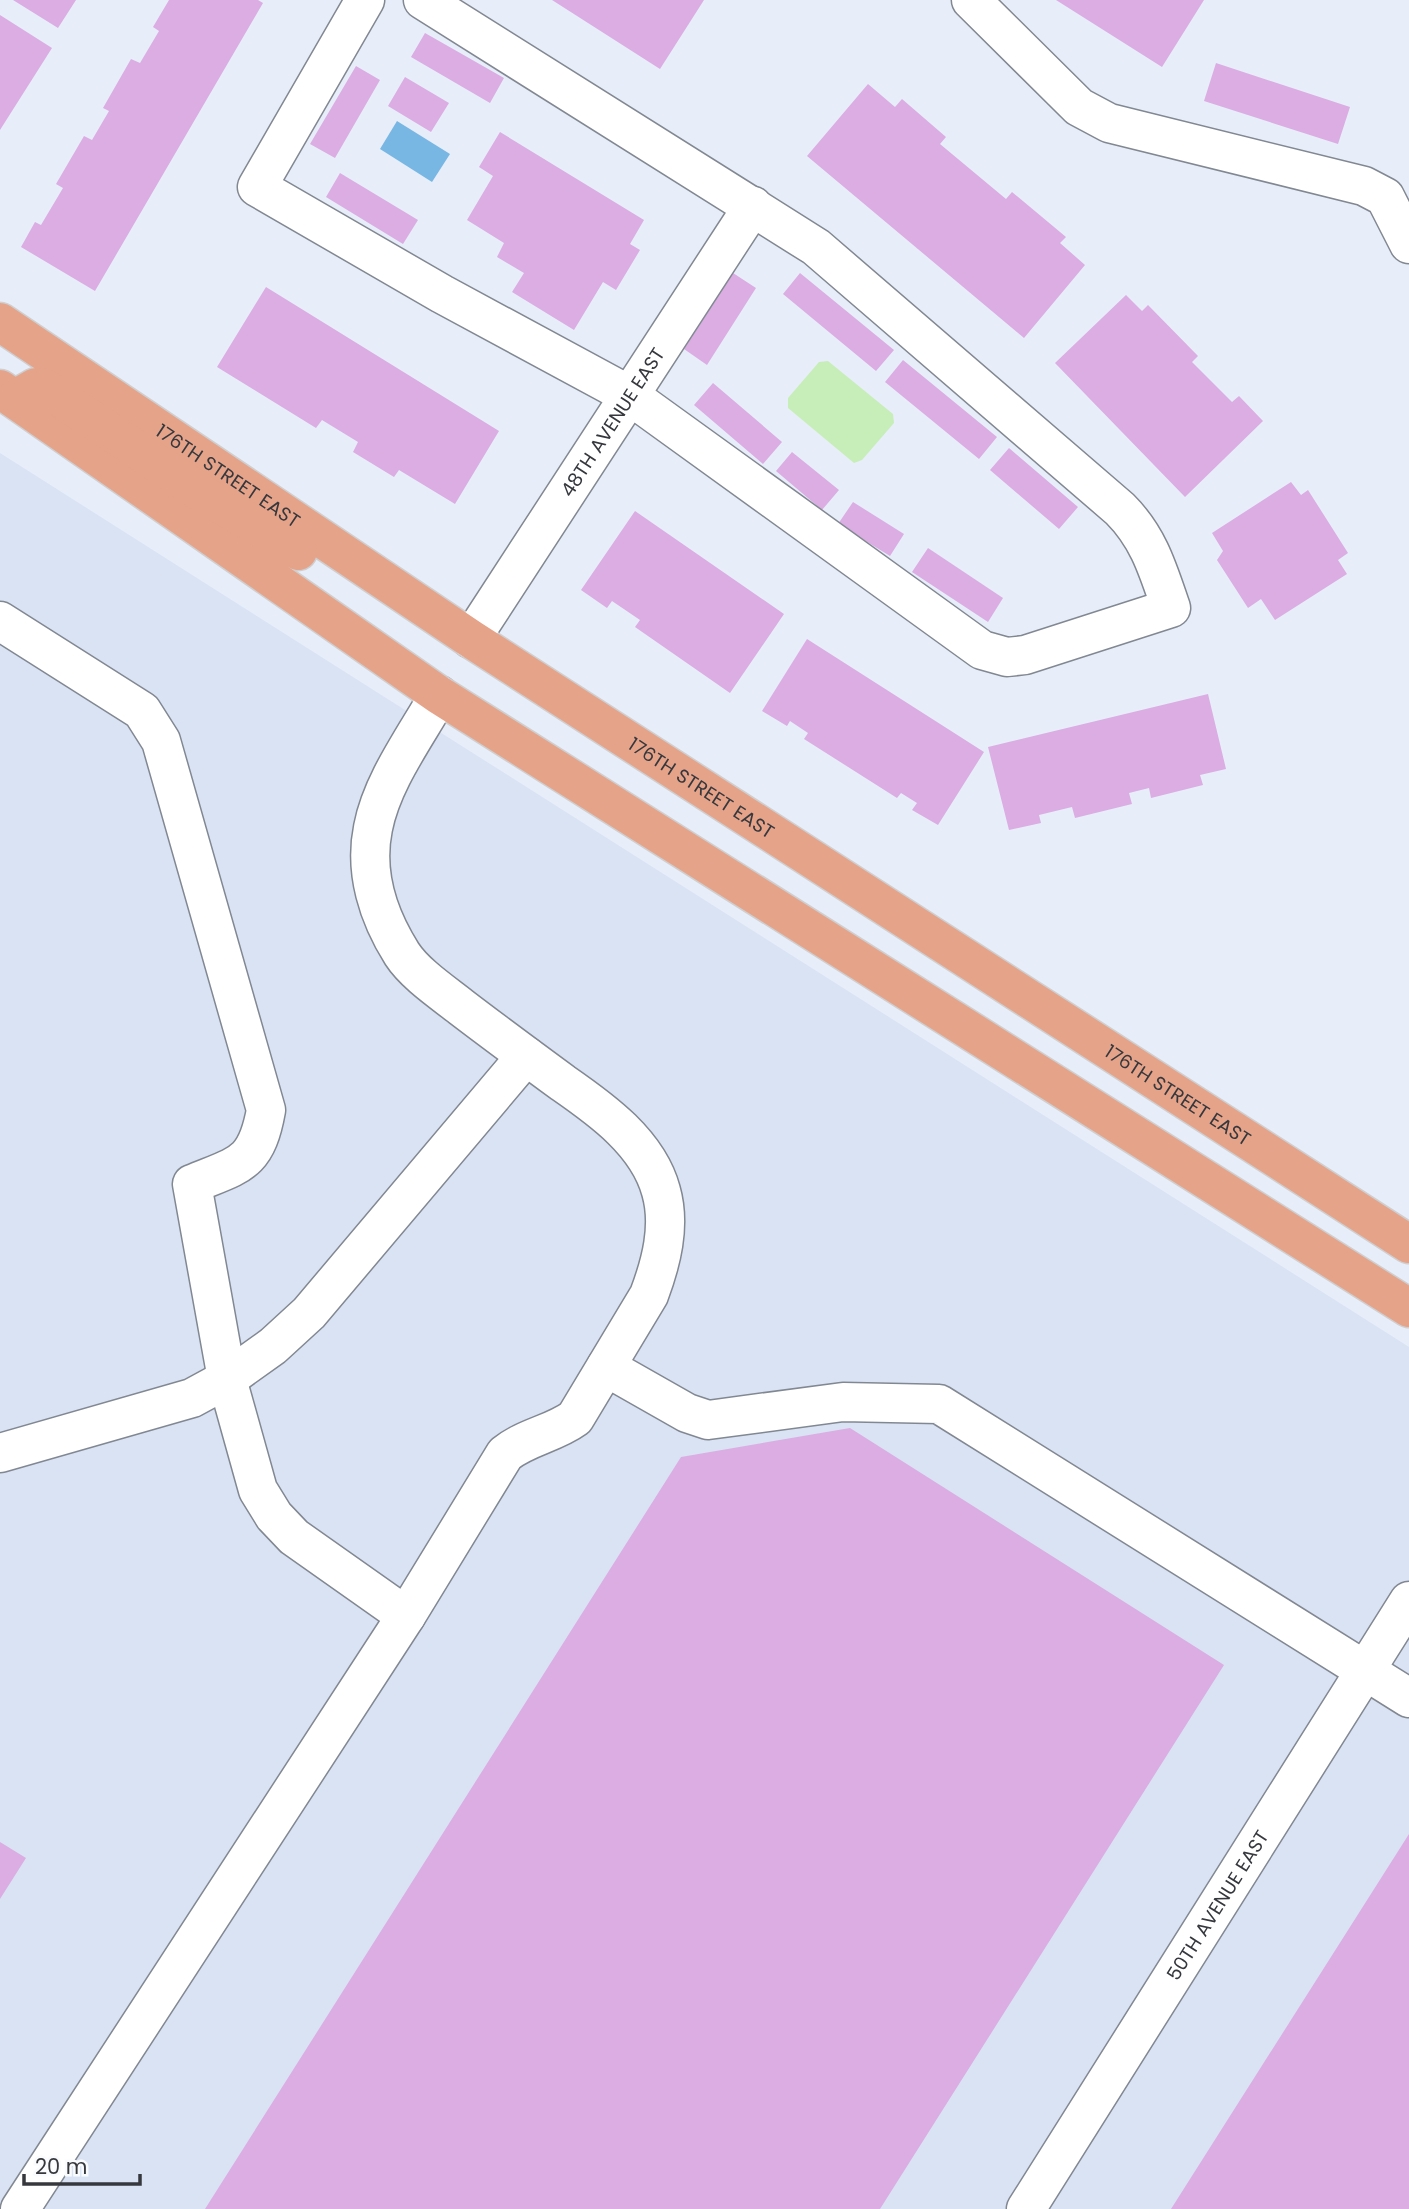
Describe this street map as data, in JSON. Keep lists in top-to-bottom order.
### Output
{
  "streets": {
    "main road": ["176TH STREET EAST"],
    "street": ["48TH AVENUE EAST", "50TH AVENUE EAST"]
  },
  "crossings": [
    ["48TH AVENUE EAST", "176TH STREET EAST"]
  ],
  "scale_bar": "20 m"
}
